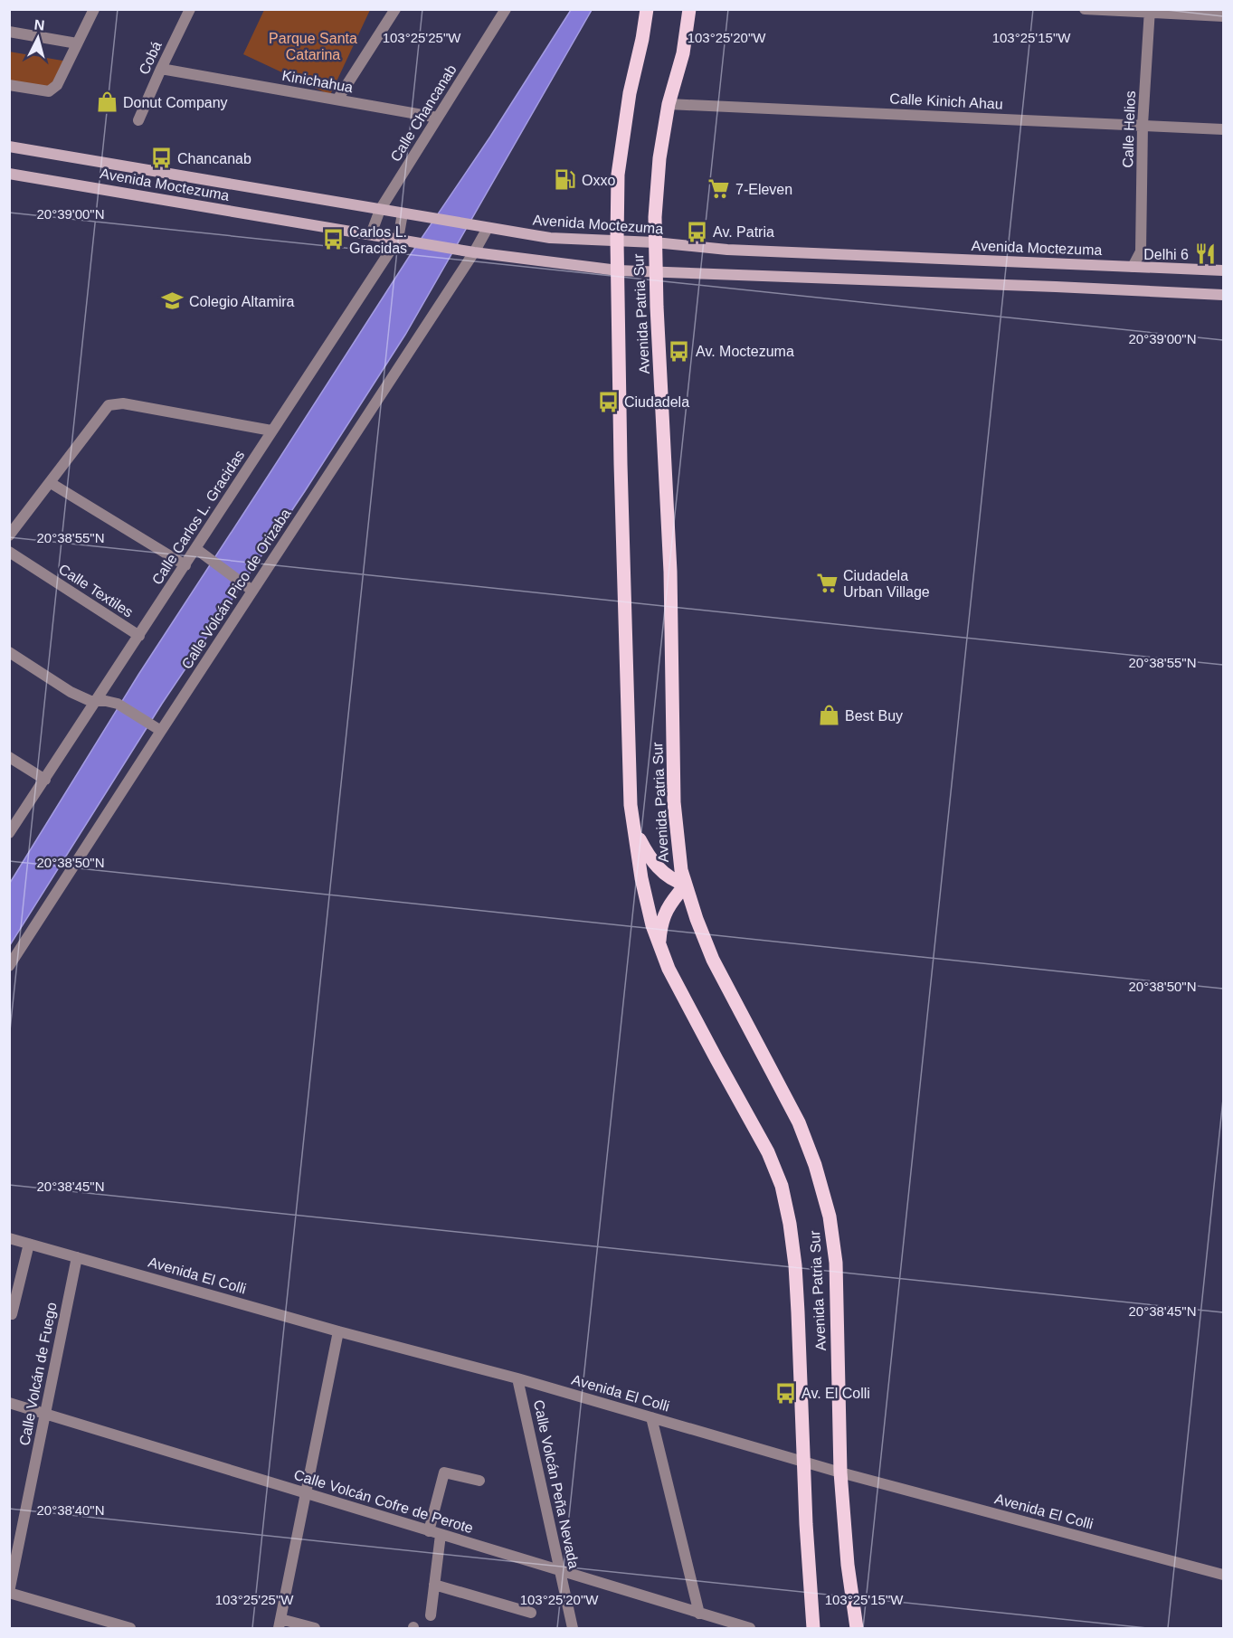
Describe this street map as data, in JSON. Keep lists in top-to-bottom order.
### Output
{
  "streets": {
    "main road": ["Avenida Patria Sur"],
    "street": [
      "Cobá",
      "Kinichahua",
      "Calle Kinich Ahau",
      "Calle Chancanab",
      "Calle Helios",
      "Avenida Moctezuma",
      "Calle Carlos L. Gracidas",
      "Calle Volcán Pico de Orizaba",
      "Calle Textiles",
      "Avenida El Colli",
      "Calle Volcán de Fuego",
      "Calle Volcán Peña Nevada",
      "Calle Volcán Cofre de Perote"
    ]
  },
  "crossings": [
    ["Cobá", "Kinichahua"],
    ["Kinichahua", "Calle Chancanab"],
    ["Calle Kinich Ahau", "Calle Helios"],
    ["Calle Kinich Ahau", "Avenida Patria Sur"],
    ["Calle Chancanab", "Avenida Moctezuma"],
    ["Calle Helios", "Avenida Moctezuma"],
    ["Avenida Moctezuma", "Avenida Patria Sur"],
    ["Avenida Moctezuma", "Calle Carlos L. Gracidas"],
    ["Avenida Moctezuma", "Calle Volcán Pico de Orizaba"],
    ["Avenida Patria Sur", "Avenida El Colli"],
    ["Calle Carlos L. Gracidas", "Calle Textiles"],
    ["Avenida El Colli", "Calle Volcán de Fuego"],
    ["Avenida El Colli", "Calle Volcán Peña Nevada"],
    ["Calle Volcán de Fuego", "Calle Volcán Cofre de Perote"],
    ["Calle Volcán Peña Nevada", "Calle Volcán Cofre de Perote"]
  ],
  "parks": ["Parque Santa Catarina"],
  "places": {
    "shop": ["Donut Company", "Best Buy"],
    "bus stop": [
      "Chancanab",
      "Av. Patria",
      "Carlos L. Gracidas",
      "Av. Moctezuma",
      "Ciudadela",
      "Av. El Colli"
    ],
    "fuel station": ["Oxxo"],
    "supermarket": ["7-Eleven", "Ciudadela Urban Village"],
    "restaurant": ["Delhi 6"],
    "school or university": ["Colegio Altamira"]
  },
  "north": "top",
  "coordinates": [
    "103°25'25\"W",
    "103°25'20\"W",
    "103°25'15\"W",
    "20°39'00\"N",
    "20°38'55\"N",
    "20°38'50\"N",
    "20°38'45\"N",
    "20°38'40\"N"
  ]
}
